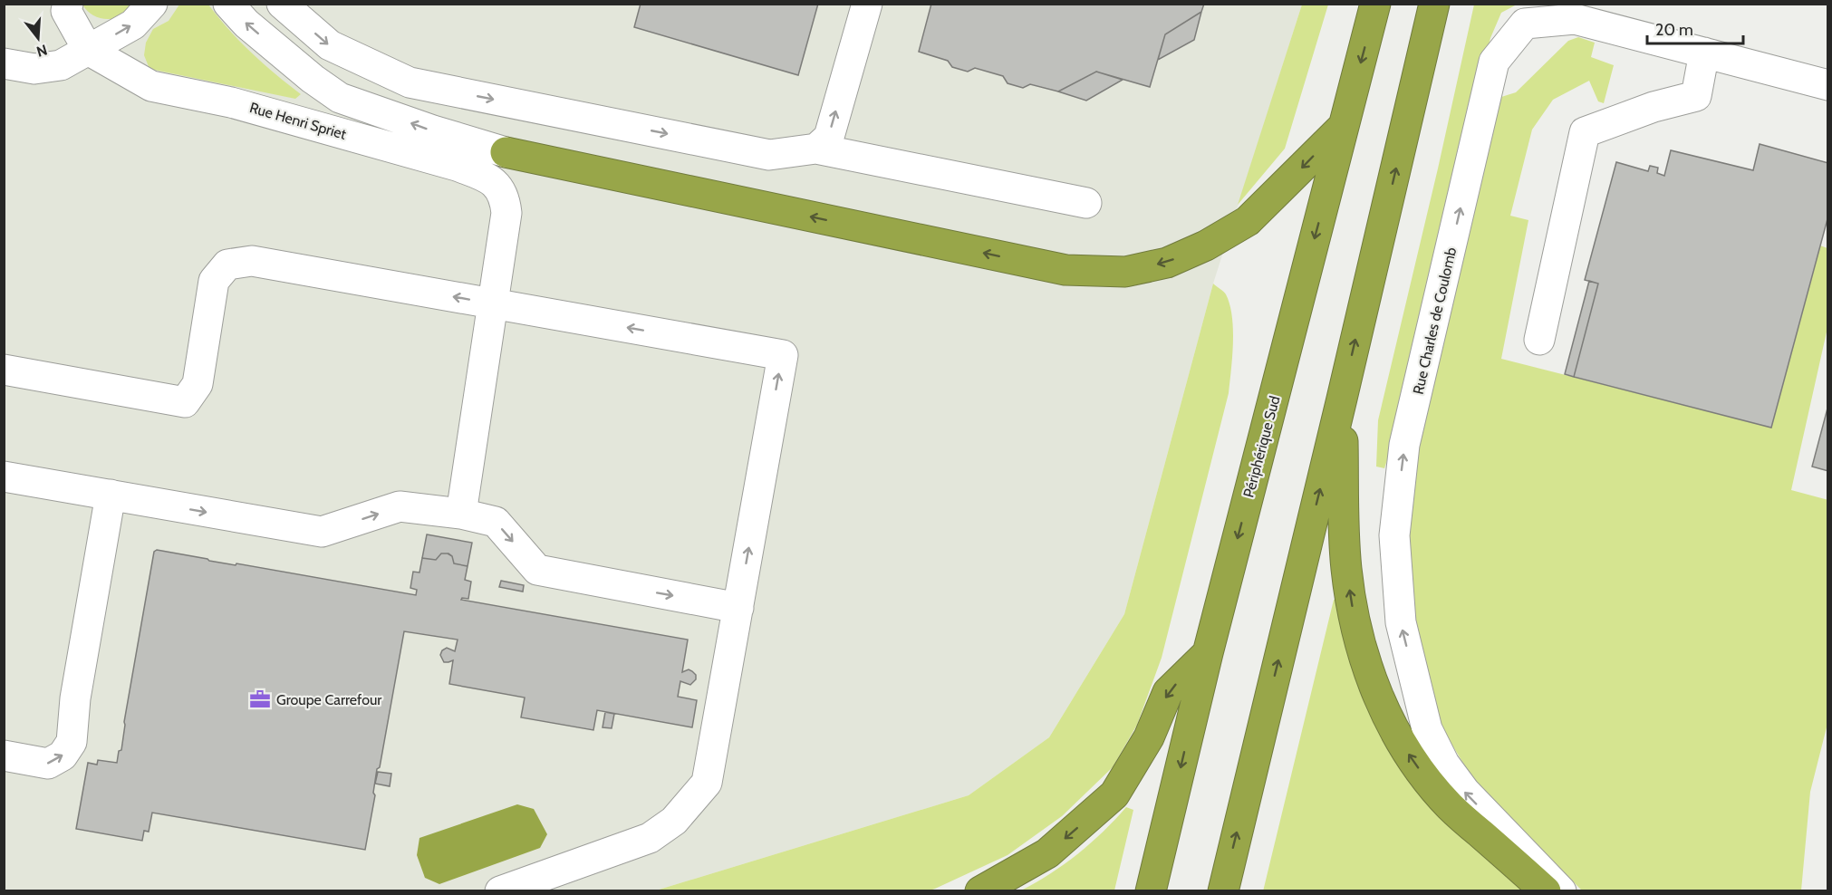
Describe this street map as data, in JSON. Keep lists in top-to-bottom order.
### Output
{
  "streets": {
    "highway": ["Périphérique Sud"],
    "street": ["Rue Henri Spriet", "Rue Charles de Coulomb"]
  },
  "one_way": ["Rue Charles de Coulomb"],
  "places": {
    "office": ["Groupe Carrefour"]
  },
  "scale_bar": "20 m",
  "north": "bottom"
}
